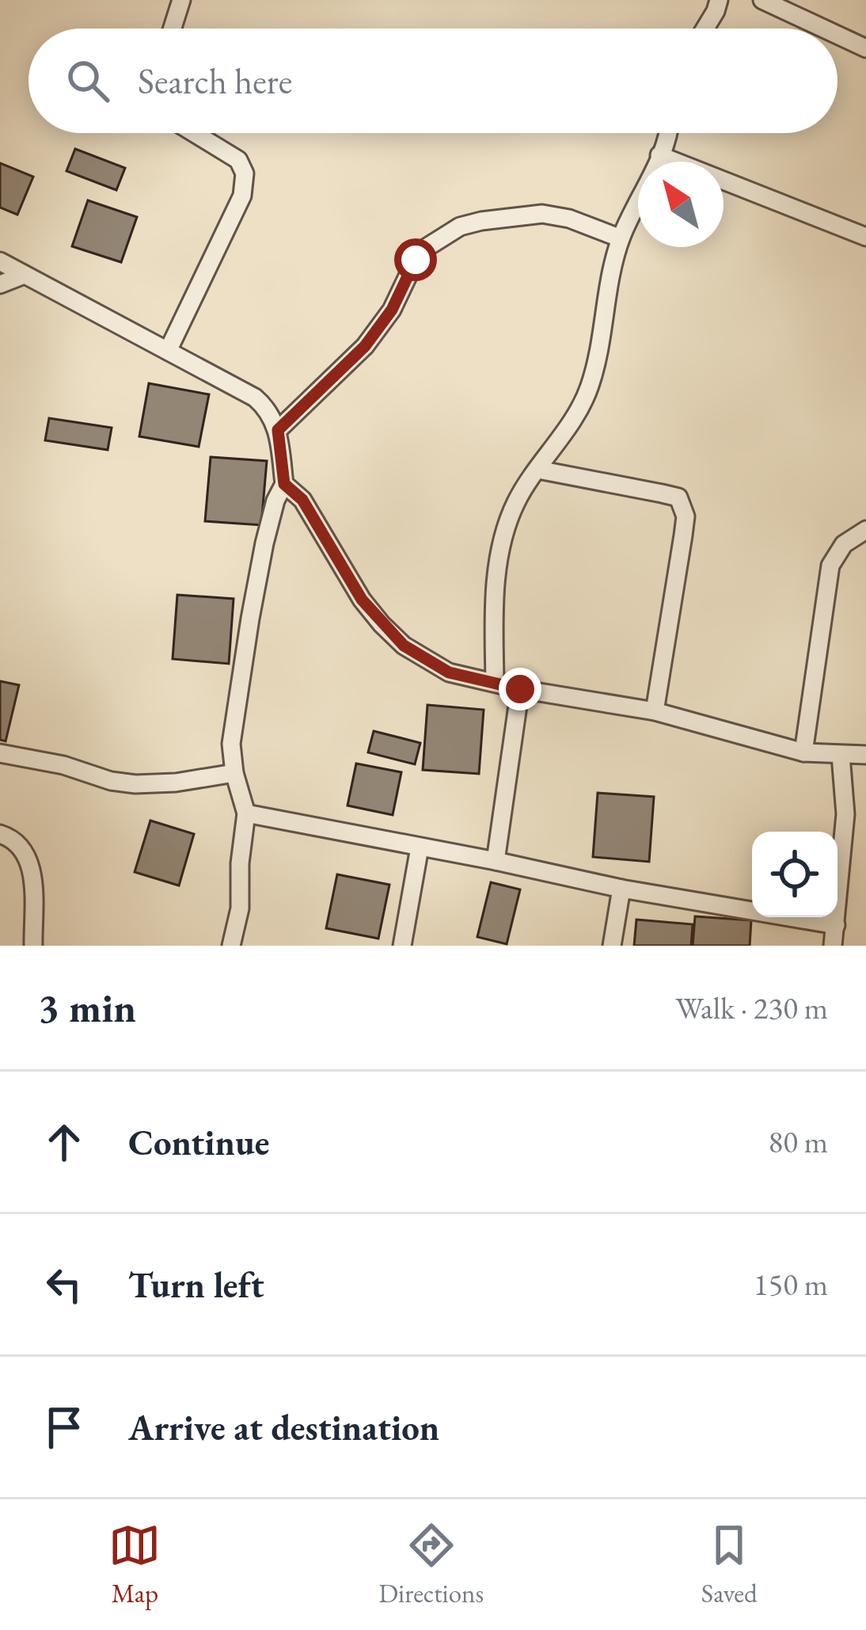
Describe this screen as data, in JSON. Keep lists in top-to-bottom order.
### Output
{
  "north": "top left",
  "page": {
    "search": "Search here",
    "heading": ["3 min", "Walk · 230 m"],
    "list": [
      ["Continue", "80 m"],
      ["Turn left", "150 m"],
      "Arrive at destination"
    ],
    "nav": ["Map", "Directions", "Saved"]
  }
}
